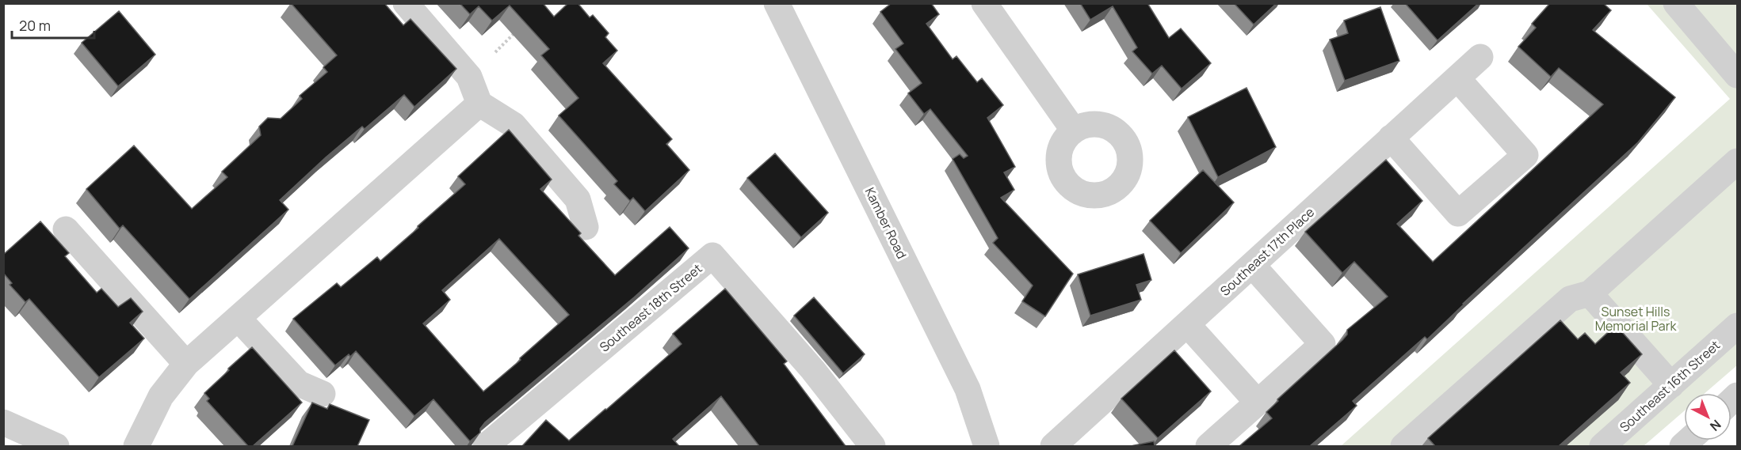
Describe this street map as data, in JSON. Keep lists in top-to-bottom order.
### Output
{
  "streets": {
    "street": [
      "Kamber Road",
      "Southeast 17th Place",
      "Southeast 18th Street",
      "Southeast 16th Street"
    ]
  },
  "parks": ["Sunset Hills Memorial Park"],
  "scale_bar": "20 m",
  "north": "bottom right"
}
